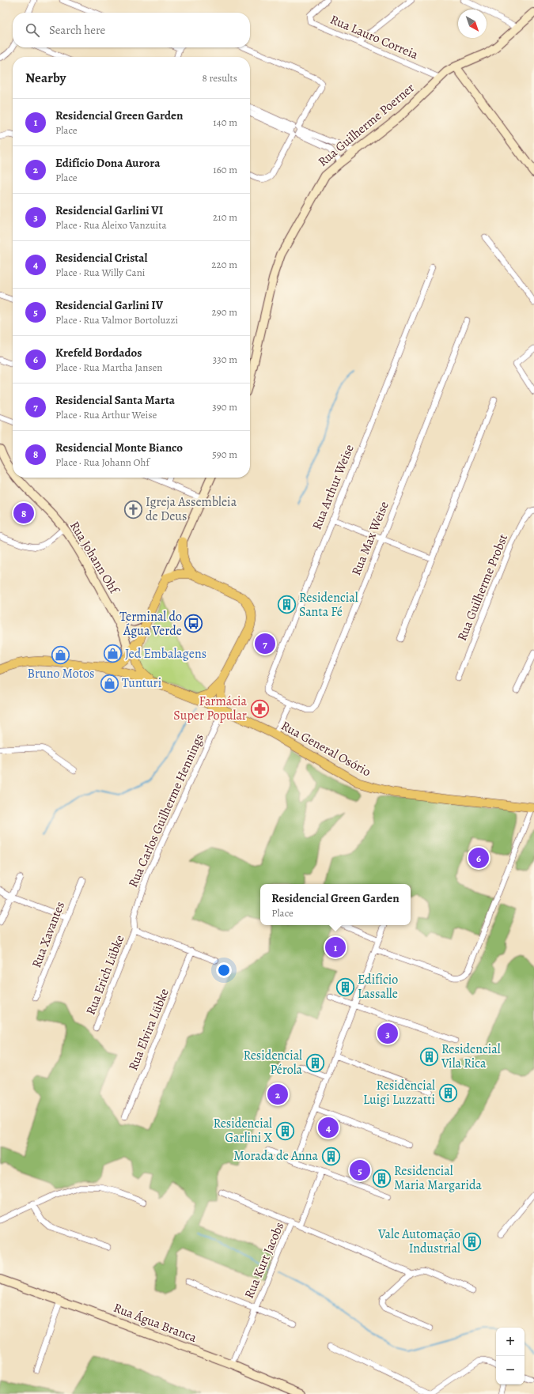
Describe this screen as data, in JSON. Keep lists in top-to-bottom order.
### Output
{
  "streets": {
    "main road": ["Rua General Osório"],
    "street": [
      "Rua Lauro Correia",
      "Rua Guilherme Poerner",
      "Rua Arthur Weise",
      "Rua Max Weise",
      "Rua Johann Ohf",
      "Rua Guilherme Probst",
      "Rua Carlos Guilherme Hennings",
      "Rua Xavantes",
      "Rua Erich Lübke",
      "Rua Elvira Lübke",
      "Rua Kurt Jacobs",
      "Rua Água Branca"
    ]
  },
  "crossings": [
    ["Rua Lauro Correia", "Rua Guilherme Poerner"],
    ["Rua Arthur Weise", "Rua Max Weise"],
    ["Rua Johann Ohf", "Rua General Osório"],
    ["Rua General Osório", "Rua Carlos Guilherme Hennings"],
    ["Rua Carlos Guilherme Hennings", "Rua Erich Lübke"],
    ["Rua Kurt Jacobs", "Rua Água Branca"]
  ],
  "places": {
    "church": ["Igreja Assembleia de Deus"],
    "building": [
      "Residencial Santa Fé",
      "Edifício Lassalle",
      "Residencial Vila Rica",
      "Residencial Pérola",
      "Residencial Luigi Luzzatti",
      "Residencial Garlini X",
      "Morada de Anna",
      "Residencial Maria Margarida",
      "Vale Automação Industrial"
    ],
    "bus stop": ["Terminal do Água Verde"],
    "shop": ["Jed Embalagens", "Bruno Motos", "Tunturi"],
    "pharmacy": ["Farmácia Super Popular"]
  },
  "north": "bottom right",
  "page": {
    "search": "Search here",
    "heading": ["Nearby", "8 results"],
    "list": [
      {
        "mark": "1",
        "name": "Residencial Green Garden",
        "note": "Place",
        "value": "140 m"
      },
      {
        "mark": "2",
        "name": "Edifício Dona Aurora",
        "note": "Place",
        "value": "160 m"
      },
      {
        "mark": "3",
        "name": "Residencial Garlini VI",
        "note": "Place · Rua Aleixo Vanzuita",
        "value": "210 m"
      },
      {
        "mark": "4",
        "name": "Residencial Cristal",
        "note": "Place · Rua Willy Cani",
        "value": "220 m"
      },
      {
        "mark": "5",
        "name": "Residencial Garlini IV",
        "note": "Place · Rua Valmor Bortoluzzi",
        "value": "290 m"
      },
      {
        "mark": "6",
        "name": "Krefeld Bordados",
        "note": "Place · Rua Martha Jansen",
        "value": "330 m"
      },
      {
        "mark": "7",
        "name": "Residencial Santa Marta",
        "note": "Place · Rua Arthur Weise",
        "value": "390 m"
      },
      {
        "mark": "8",
        "name": "Residencial Monte Bianco",
        "note": "Place · Rua Johann Ohf",
        "value": "590 m"
      }
    ],
    "pins": [
      "8",
      "7",
      "6",
      "1",
      "3",
      "2",
      "4",
      "5"
    ],
    "popup": ["Residencial Green Garden", "Place"],
    "map_buttons": ["+", "−"]
  }
}
